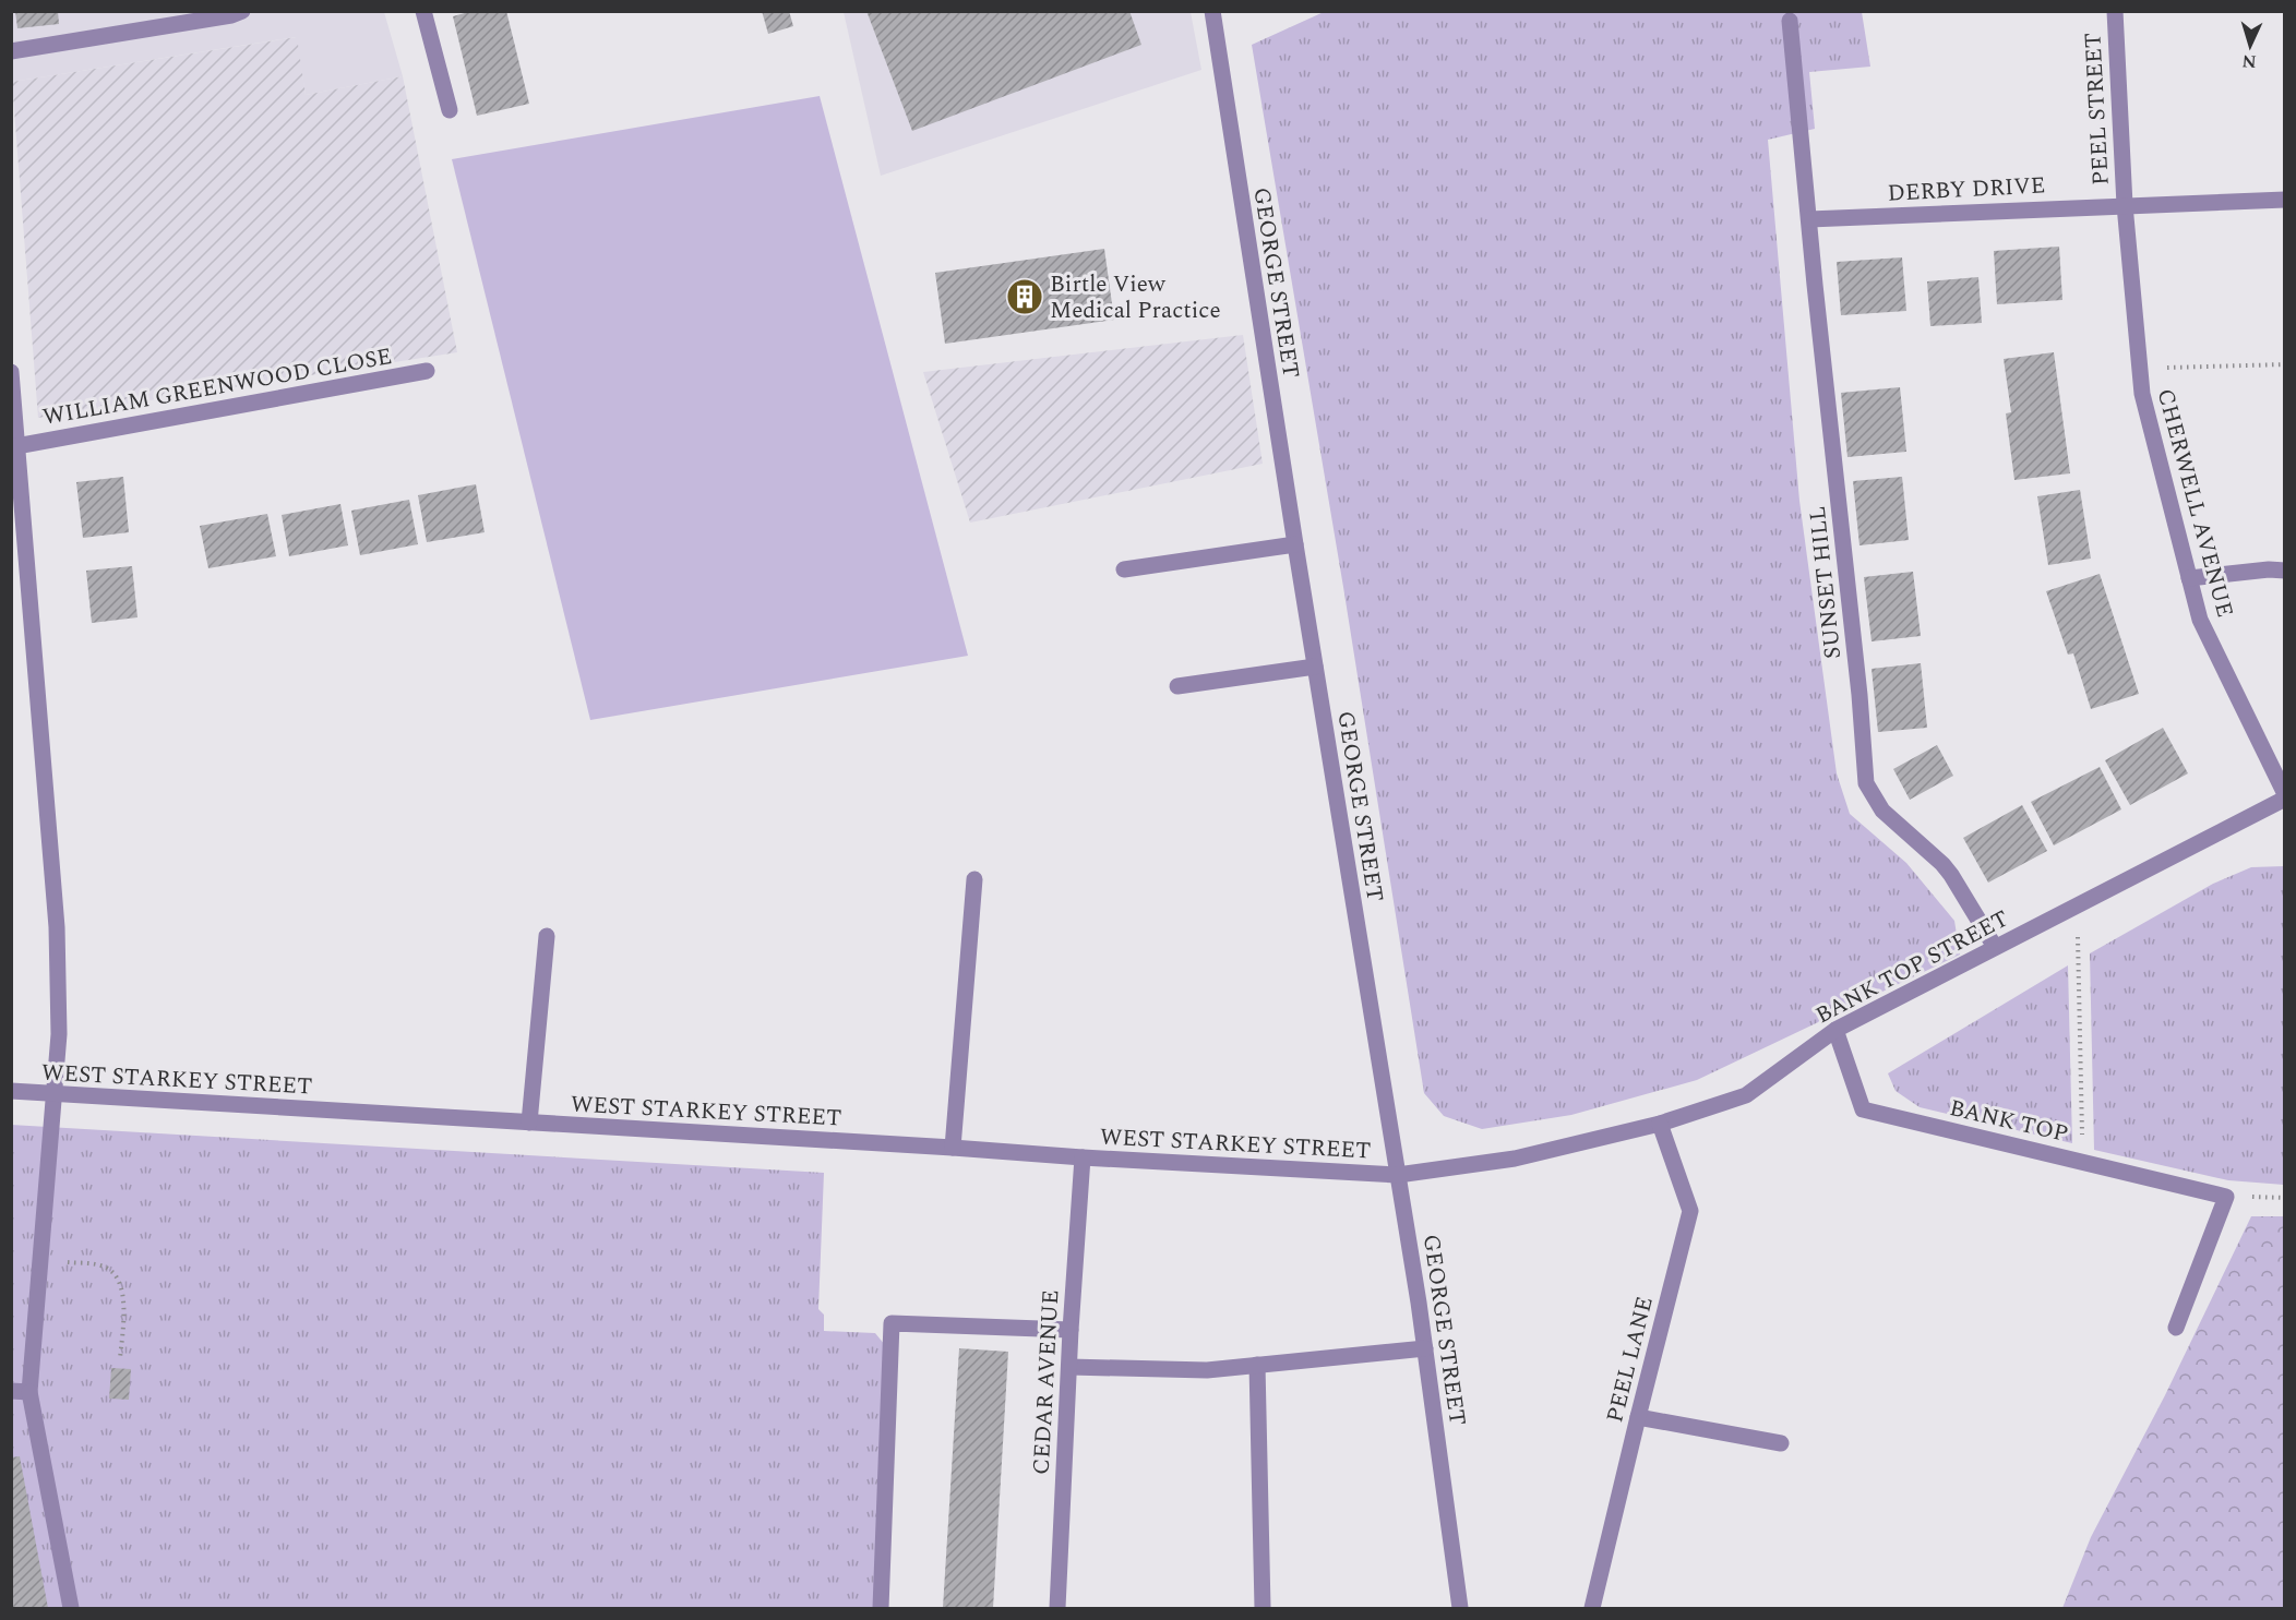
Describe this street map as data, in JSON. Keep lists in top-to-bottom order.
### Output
{
  "streets": {
    "street": [
      "PEEL STREET",
      "DERBY DRIVE",
      "GEORGE STREET",
      "WILLIAM GREENWOOD CLOSE",
      "CHERWELL AVENUE",
      "SUNSET HILL",
      "BANK TOP STREET",
      "WEST STARKEY STREET",
      "BANK TOP",
      "PEEL LANE",
      "CEDAR AVENUE"
    ]
  },
  "crossings": [
    ["PEEL STREET", "DERBY DRIVE"],
    ["PEEL STREET", "CHERWELL AVENUE"],
    ["DERBY DRIVE", "CHERWELL AVENUE"],
    ["DERBY DRIVE", "SUNSET HILL"],
    ["GEORGE STREET", "BANK TOP STREET"],
    ["GEORGE STREET", "WEST STARKEY STREET"],
    ["CHERWELL AVENUE", "BANK TOP STREET"],
    ["SUNSET HILL", "BANK TOP STREET"],
    ["BANK TOP STREET", "WEST STARKEY STREET"],
    ["BANK TOP STREET", "BANK TOP"],
    ["BANK TOP STREET", "PEEL LANE"],
    ["WEST STARKEY STREET", "CEDAR AVENUE"]
  ],
  "places": {
    "building": ["Birtle View Medical Practice"]
  },
  "north": "bottom"
}
